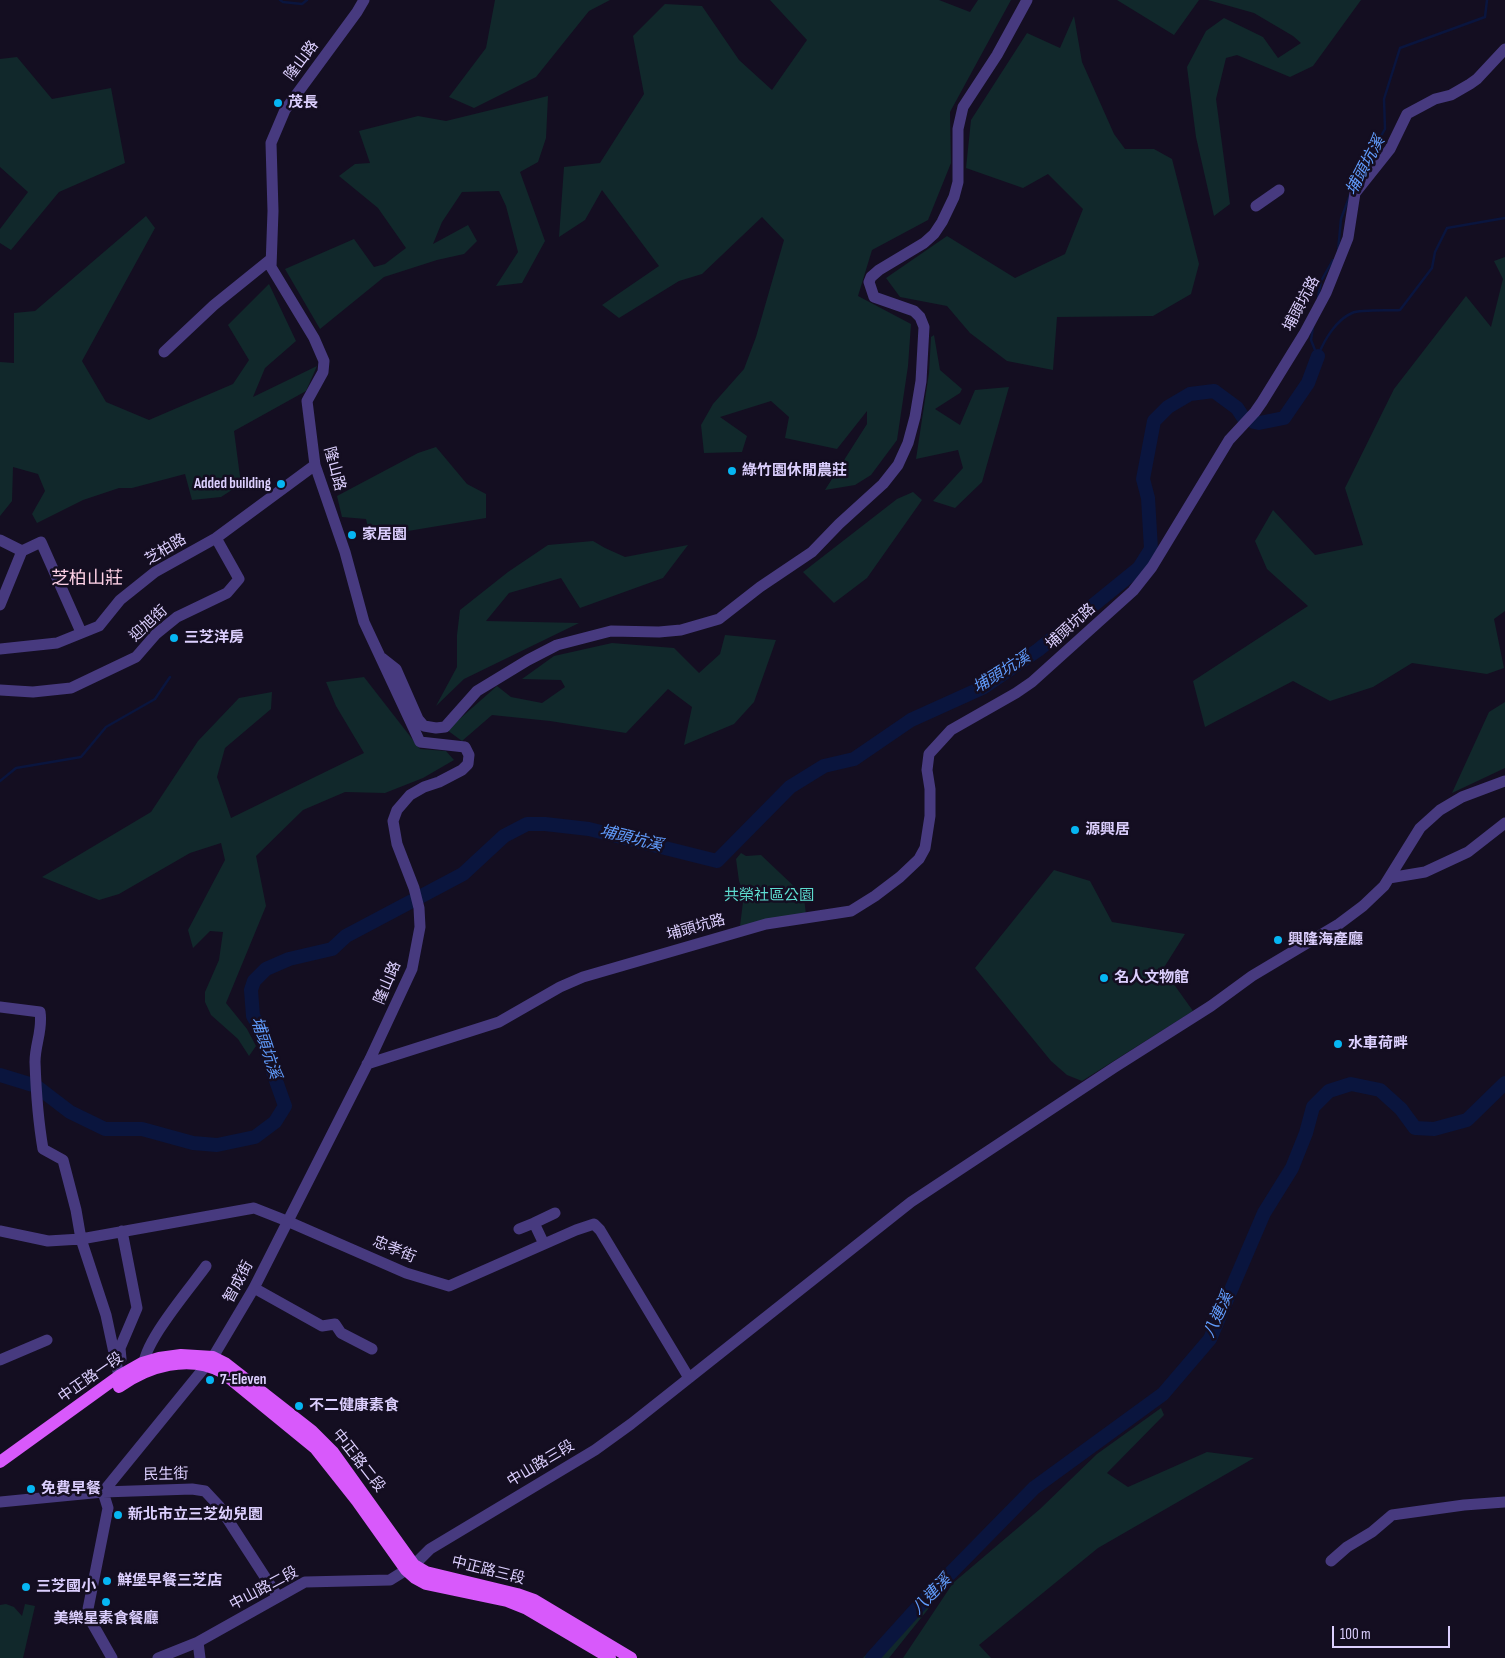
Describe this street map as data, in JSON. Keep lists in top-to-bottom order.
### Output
{
  "streets": {
    "main road": ["中正路一段", "中正路二段", "中正路三段"],
    "street": [
      "隆山路",
      "埔頭坑路",
      "芝柏路",
      "迎旭街",
      "忠孝街",
      "智成街",
      "中山路三段",
      "民生街",
      "中山路二段"
    ]
  },
  "crossings": [
    ["隆山路", "埔頭坑路"],
    ["隆山路", "芝柏路"],
    ["隆山路", "智成街"],
    ["埔頭坑路", "智成街"],
    ["芝柏路", "迎旭街"],
    ["忠孝街", "智成街"],
    ["忠孝街", "中山路三段"],
    ["智成街", "中正路一段"],
    ["智成街", "中正路二段"],
    ["智成街", "民生街"],
    ["中正路一段", "中正路二段"],
    ["中正路二段", "中山路三段"],
    ["中正路二段", "中正路三段"],
    ["中正路二段", "中山路二段"],
    ["中山路三段", "中正路三段"],
    ["中山路三段", "中山路二段"],
    ["民生街", "中山路二段"],
    ["中正路三段", "中山路二段"]
  ],
  "districts": ["芝柏山莊"],
  "water": ["埔頭坑溪", "八連溪"],
  "parks": ["共榮社區公園"],
  "places": [
    "茂長",
    "綠竹園休閒農莊",
    "Added building",
    "家居園",
    "三芝洋房",
    "源興居",
    "興隆海產廳",
    "名人文物館",
    "水車荷畔",
    "7-Eleven",
    "不二健康素食",
    "免費早餐",
    "新北市立三芝幼兒園",
    "鮮堡早餐三芝店",
    "三芝國小",
    "美樂星素食餐廳"
  ],
  "scale_bar": "100 m"
}
